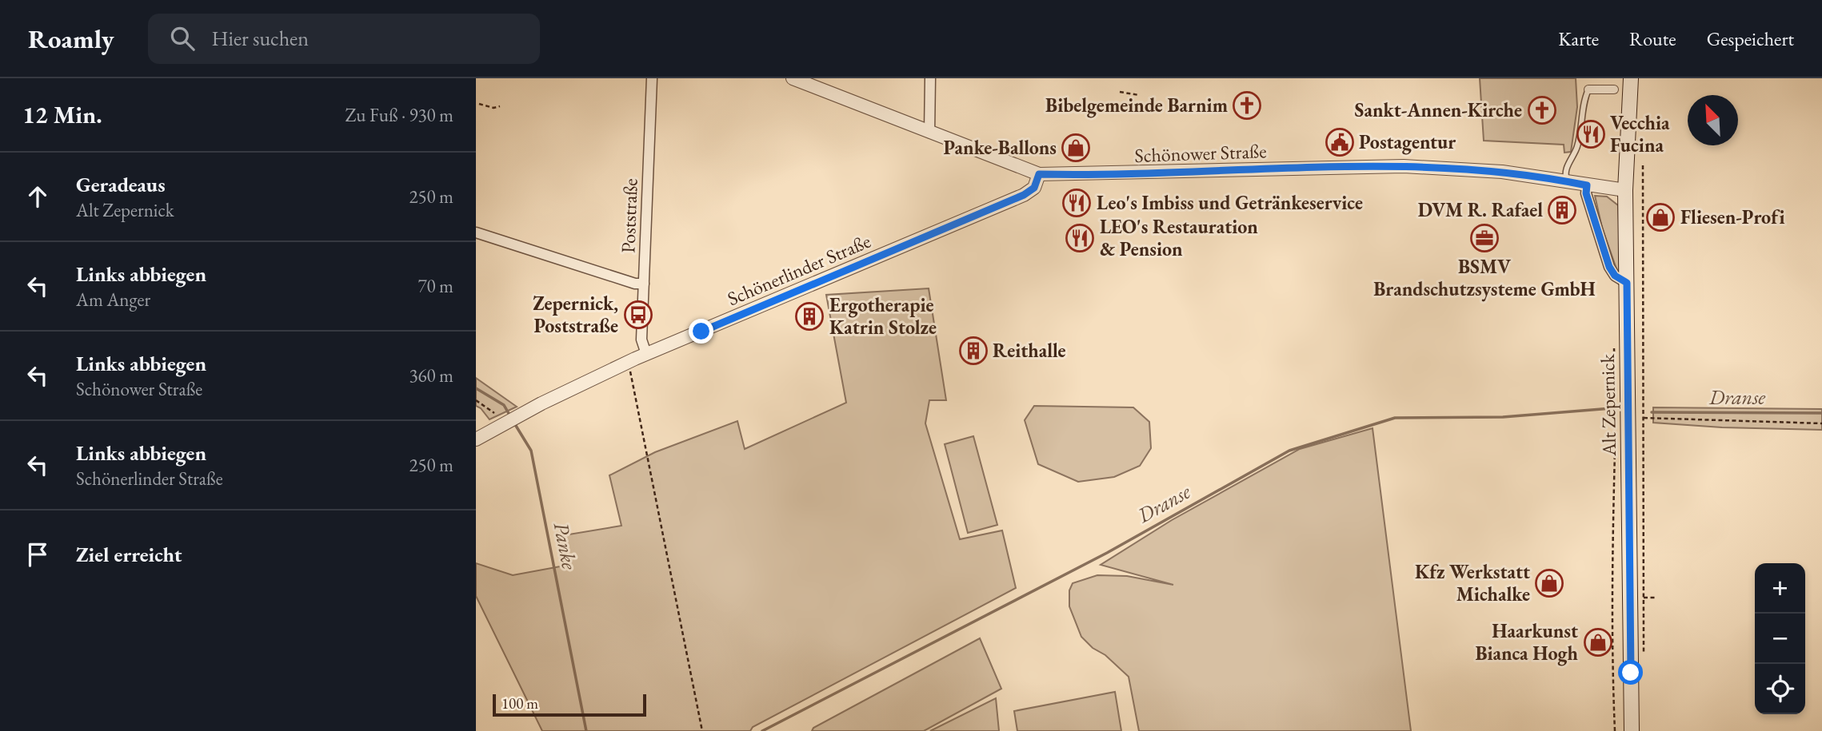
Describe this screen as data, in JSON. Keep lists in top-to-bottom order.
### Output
{
  "streets": {
    "main road": ["Alt Zepernick"],
    "street": ["Schönower Straße", "Poststraße", "Schönerlinder Straße"]
  },
  "crossings": [
    ["Schönower Straße", "Schönerlinder Straße"],
    ["Schönower Straße", "Alt Zepernick"],
    ["Poststraße", "Schönerlinder Straße"]
  ],
  "water": ["Dranse", "Panke"],
  "places": {
    "church": ["Bibelgemeinde Barnim", "Sankt-Annen-Kirche"],
    "restaurant": ["Vecchia Fucina", "Leo's Imbiss und Getränkeservice", "LEO's Restauration & Pension"],
    "public building": ["Postagentur"],
    "shop": [
      "Panke-Ballons",
      "Fliesen-Profi",
      "Kfz Werkstatt Michalke",
      "Haarkunst Bianca Hogh"
    ],
    "building": ["DVM R. Rafael", "Ergotherapie Katrin Stolze", "Reithalle"],
    "office": ["BSMV Brandschutzsysteme GmbH"],
    "bus stop": ["Zepernick, Poststraße"]
  },
  "scale_bar": "100 m",
  "north": "top left",
  "page": {
    "header": "Roamly",
    "search": "Hier suchen",
    "nav": ["Karte", "Route", "Gespeichert"],
    "heading": ["12 Min.", "Zu Fuß · 930 m"],
    "list": [
      ["Geradeaus", "Alt Zepernick", "250 m"],
      ["Links abbiegen", "Am Anger", "70 m"],
      ["Links abbiegen", "Schönower Straße", "360 m"],
      ["Links abbiegen", "Schönerlinder Straße", "250 m"],
      "Ziel erreicht"
    ],
    "map_buttons": ["+", "−"],
    "scale": "100 m"
  }
}
